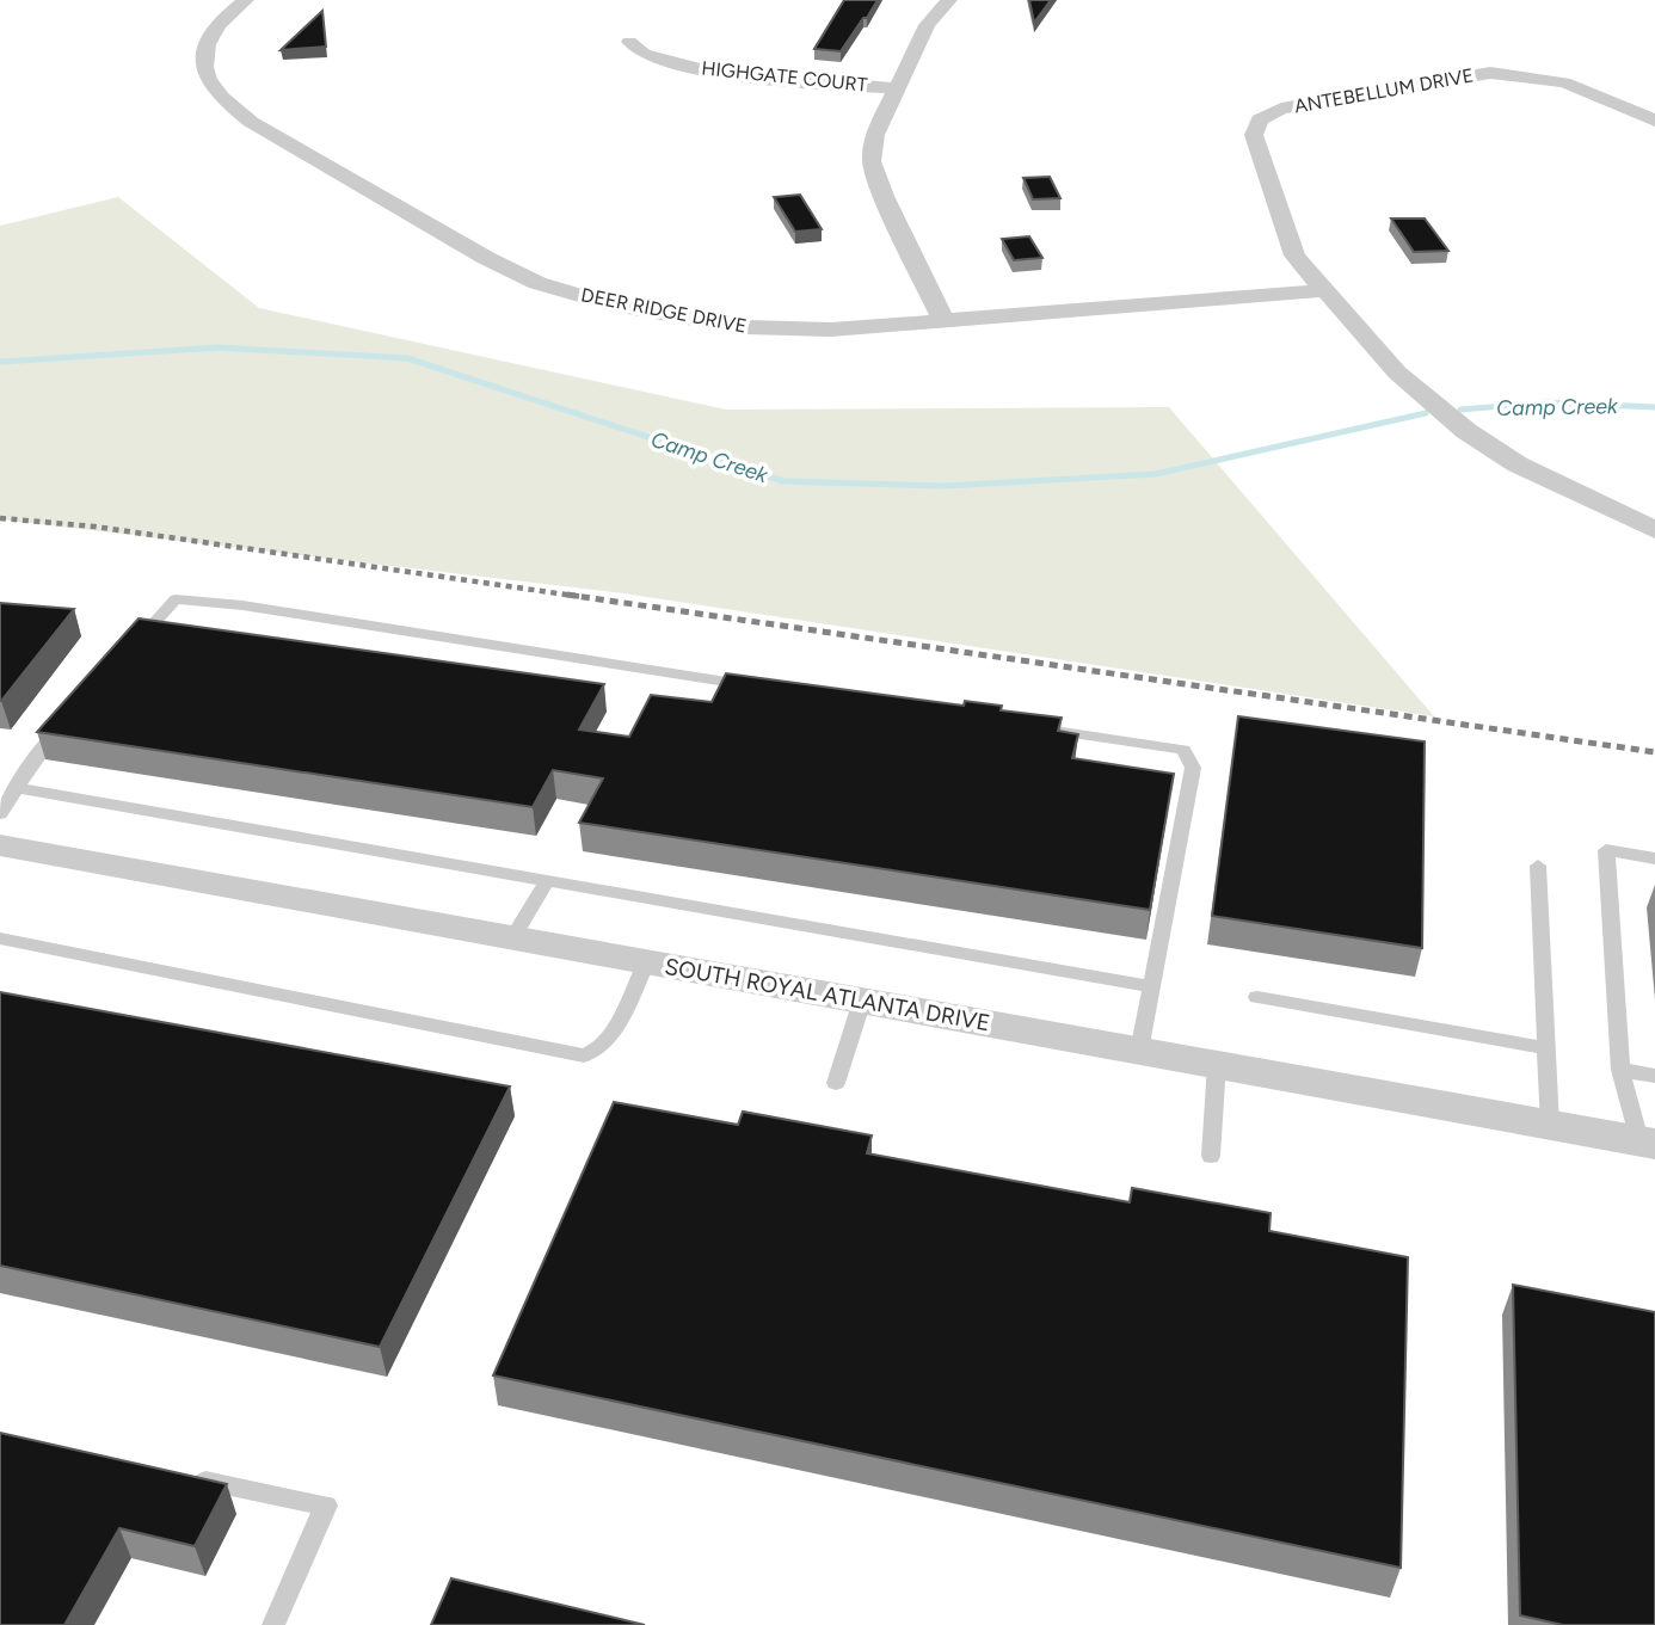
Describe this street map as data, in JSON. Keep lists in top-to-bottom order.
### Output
{
  "streets": {
    "street": [
      "HIGHGATE COURT",
      "ANTEBELLUM DRIVE",
      "DEER RIDGE DRIVE",
      "SOUTH ROYAL ATLANTA DRIVE"
    ]
  },
  "crossings": [
    ["ANTEBELLUM DRIVE", "DEER RIDGE DRIVE"]
  ],
  "water": ["Camp Creek"]
}
